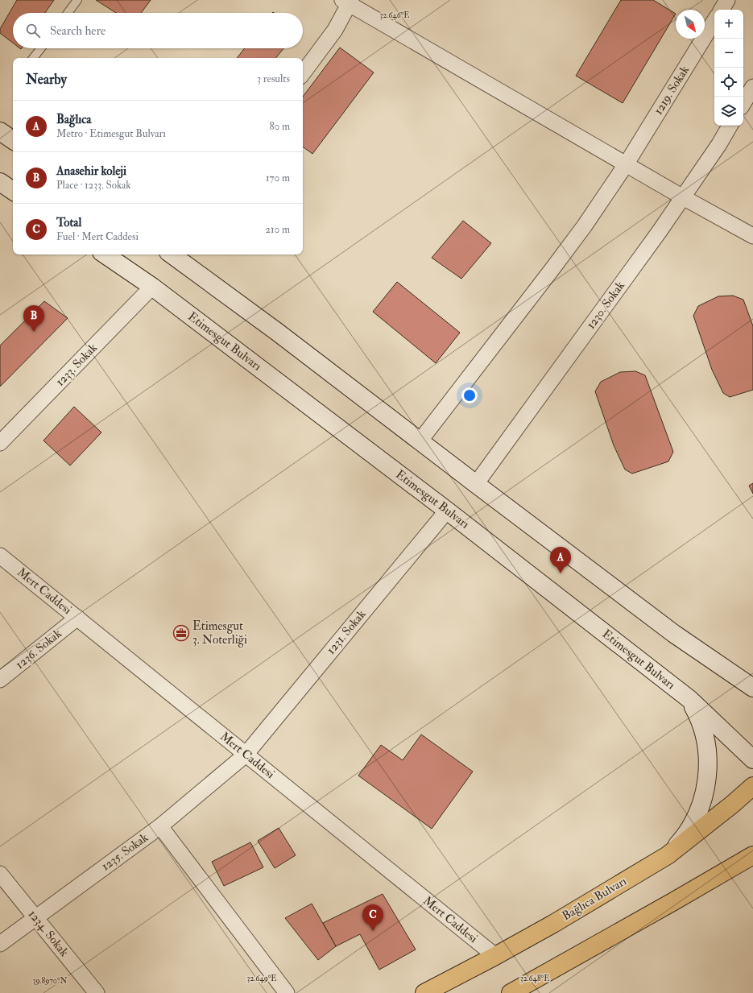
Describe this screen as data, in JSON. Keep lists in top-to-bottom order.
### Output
{
  "streets": {
    "main road": ["Etimesgut Bulvarı", "Bağlıca Bulvarı"],
    "street": [
      "1219. Sokak",
      "1230. Sokak",
      "1233. Sokak",
      "Mert Caddesi",
      "1231. Sokak",
      "1236. Sokak",
      "1235. Sokak",
      "1234. Sokak"
    ]
  },
  "crossings": [
    ["Etimesgut Bulvarı", "1233. Sokak"],
    ["Etimesgut Bulvarı", "1231. Sokak"],
    ["Mert Caddesi", "1231. Sokak"],
    ["Mert Caddesi", "1236. Sokak"],
    ["Mert Caddesi", "1235. Sokak"],
    ["Mert Caddesi", "Bağlıca Bulvarı"],
    ["1231. Sokak", "1235. Sokak"],
    ["1235. Sokak", "1234. Sokak"]
  ],
  "places": {
    "office": ["Etimesgut 3. Noterliği"]
  },
  "north": "bottom right",
  "page": {
    "map_buttons": ["+", "−"],
    "search": "Search here",
    "heading": ["Nearby", "3 results"],
    "list": [
      {
        "mark": "A",
        "name": "Bağlıca",
        "note": "Metro · Etimesgut Bulvarı",
        "value": "80 m"
      },
      {
        "mark": "B",
        "name": "Anasehir koleji",
        "note": "Place · 1233. Sokak",
        "value": "170 m"
      },
      {
        "mark": "C",
        "name": "Total",
        "note": "Fuel · Mert Caddesi",
        "value": "210 m"
      }
    ],
    "pins": ["B", "A", "C"]
  },
  "coordinates": [
    "32.646°E",
    "32.649°E",
    "32.648°E",
    "39.8970°N"
  ]
}
